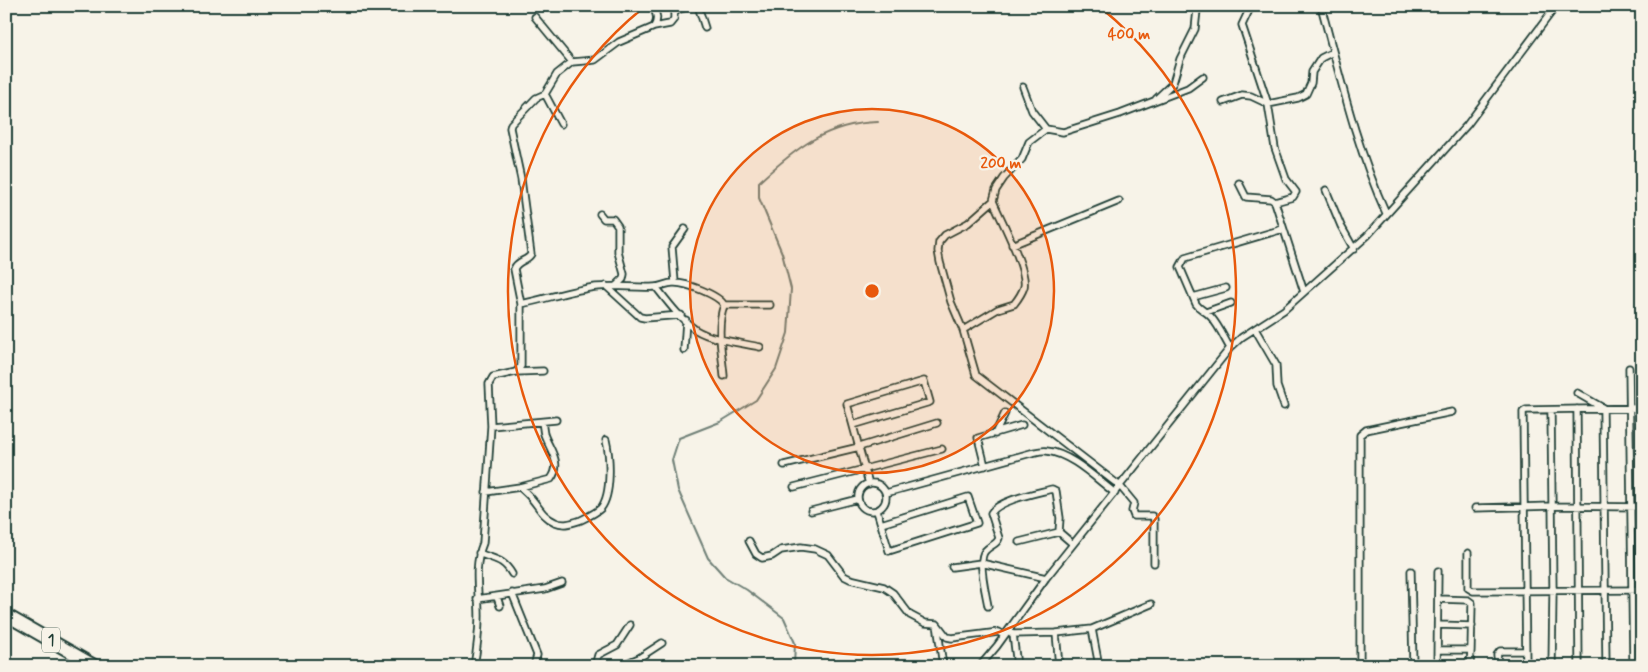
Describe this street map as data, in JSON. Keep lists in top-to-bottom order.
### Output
{
  "streets": {
    "highway": ["1"]
  },
  "rings": ["400 m", "200 m"]
}
